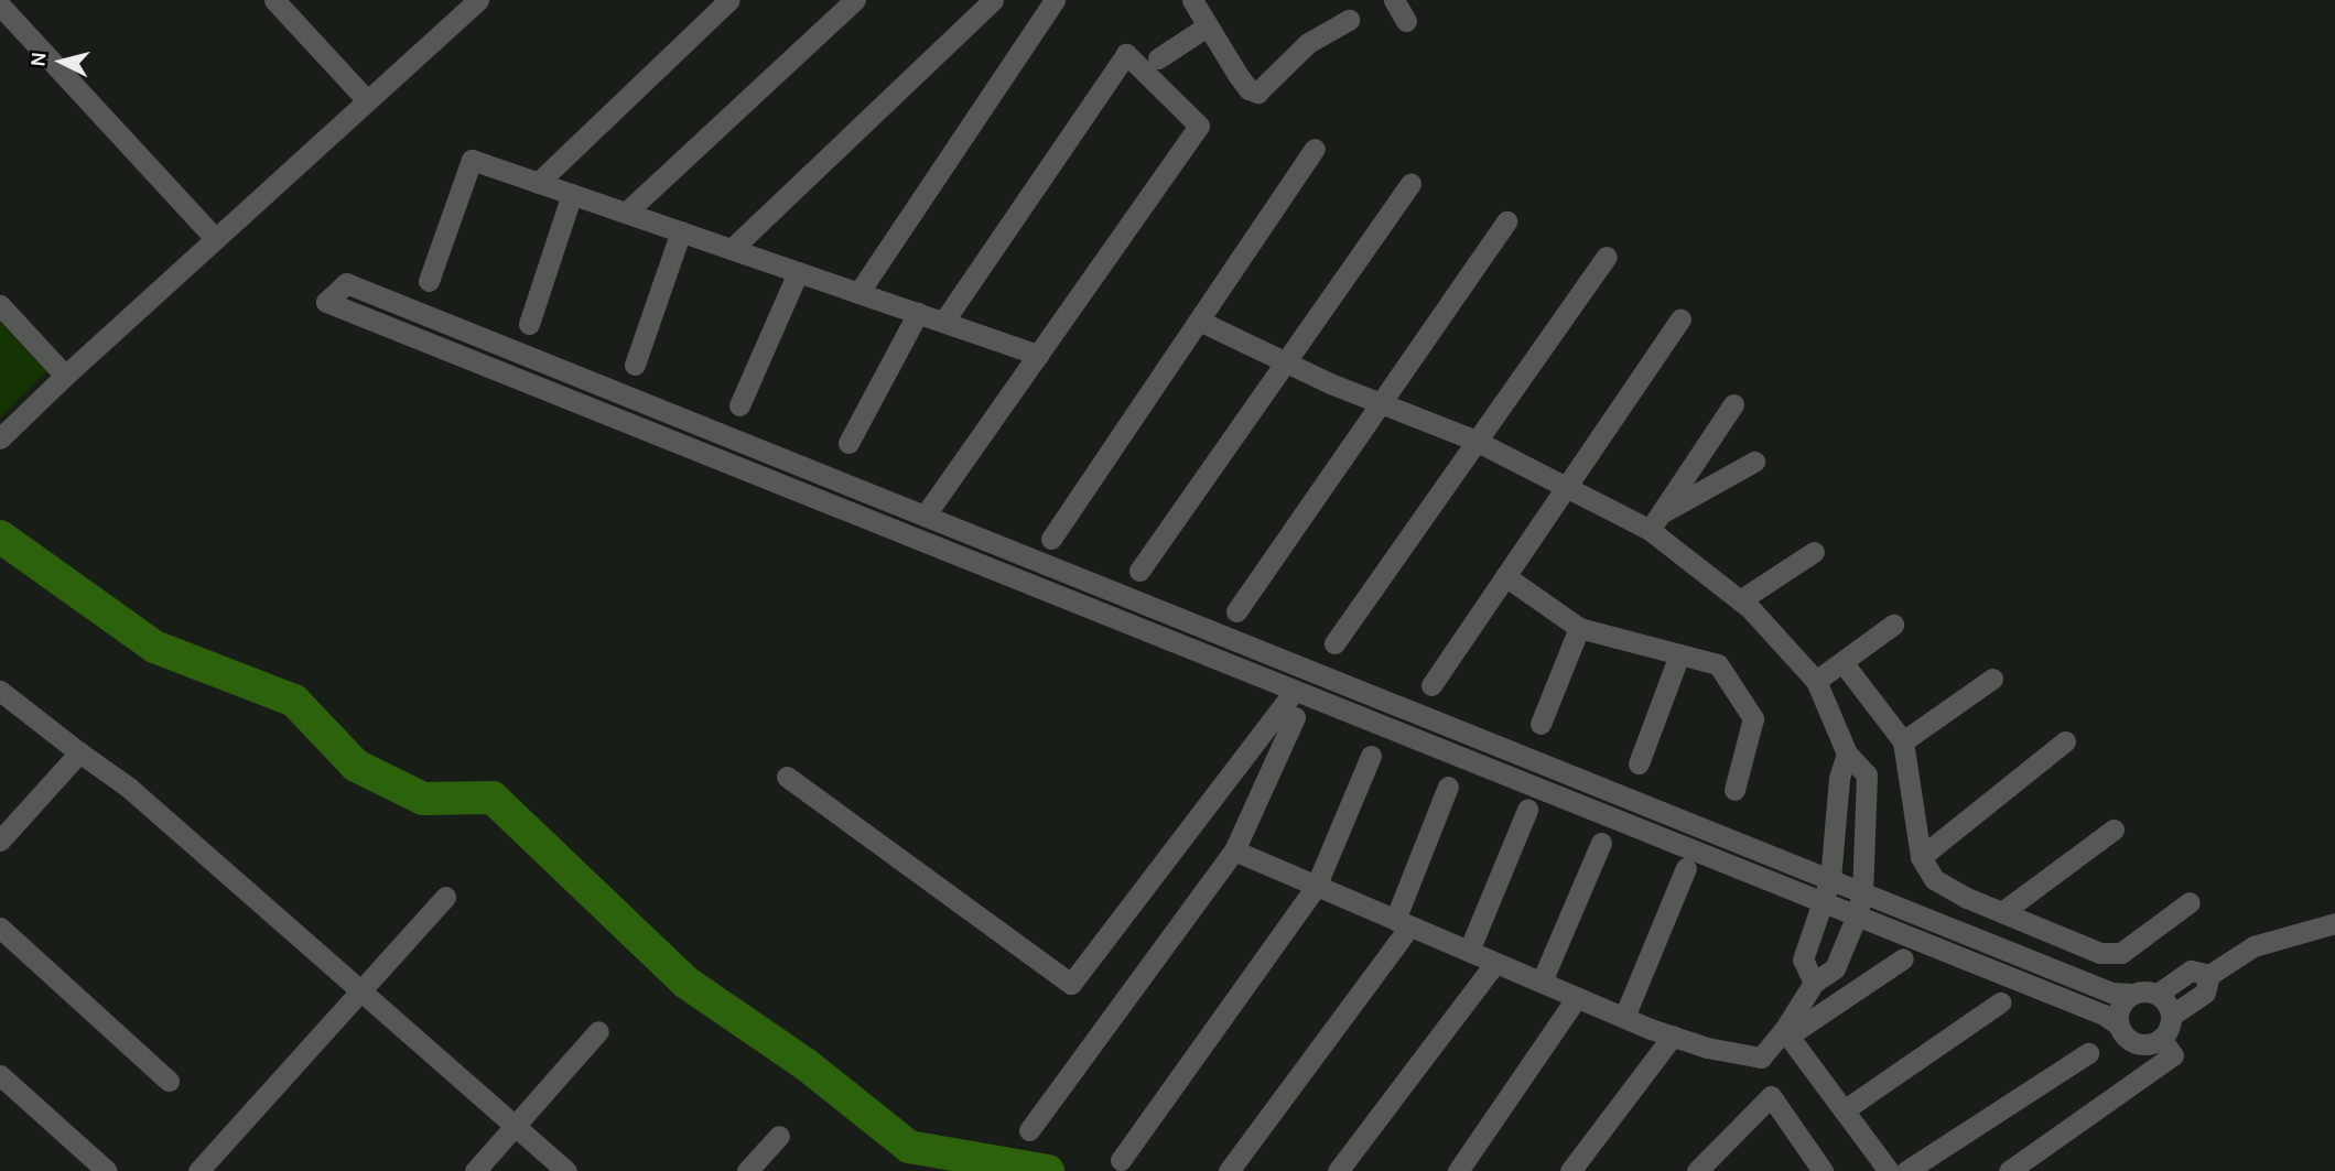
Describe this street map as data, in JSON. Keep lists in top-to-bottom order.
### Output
{
  "north": "left"
}
